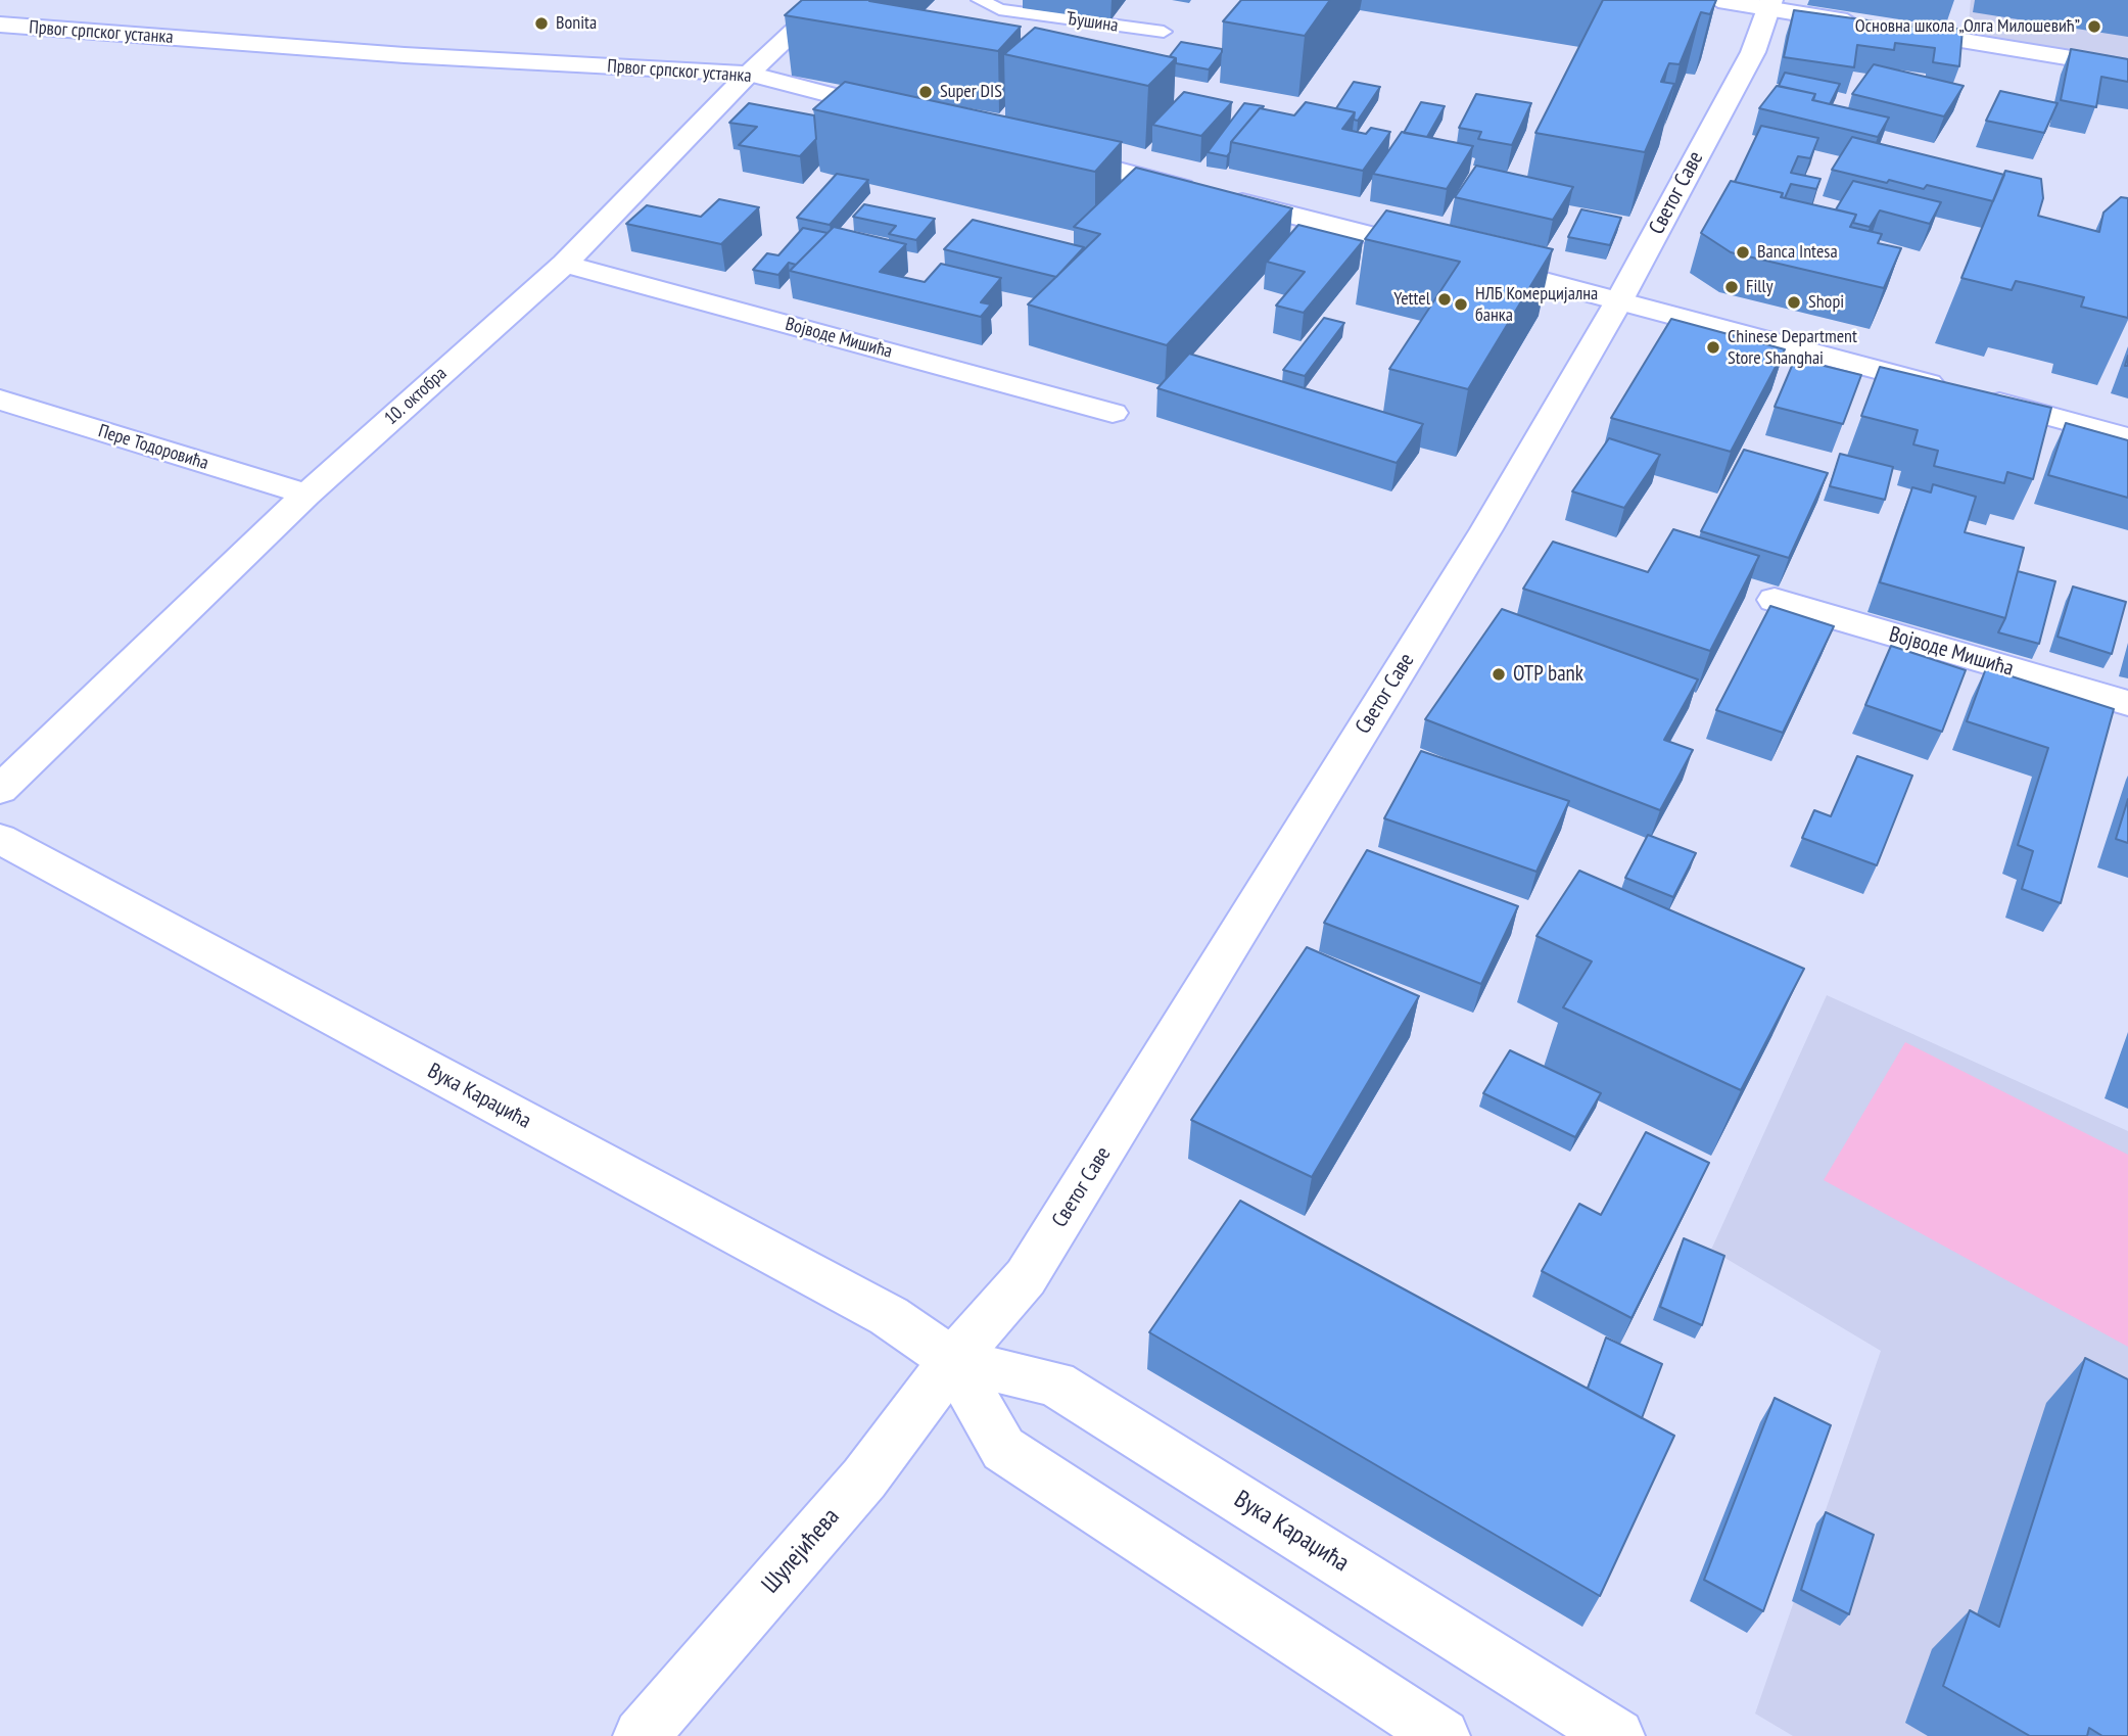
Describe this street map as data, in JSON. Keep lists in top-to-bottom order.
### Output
{
  "streets": {
    "street": [
      "Првог српског устанка",
      "Светог Саве",
      "Војводе Мишића",
      "10. октобра",
      "Пере Тодоровића",
      "Вука Караџића",
      "Шулејићева"
    ],
    "lane": ["Ђушина"]
  },
  "crossings": [
    ["Првог српског устанка", "10. октобра"],
    ["Светог Саве", "Вука Караџића"],
    ["Светог Саве", "Шулејићева"],
    ["Војводе Мишића", "10. октобра"],
    ["10. октобра", "Пере Тодоровића"],
    ["Вука Караџића", "Шулејићева"]
  ],
  "places": [
    "Bonita",
    "Основна школа „Олга Милошевић”",
    "Super DIS",
    "Banca Intesa",
    "Filly",
    "Yettel",
    "Shopi",
    "НЛБ Комерцијална банка",
    "Chinese Department Store Shanghai",
    "OTP bank"
  ]
}
